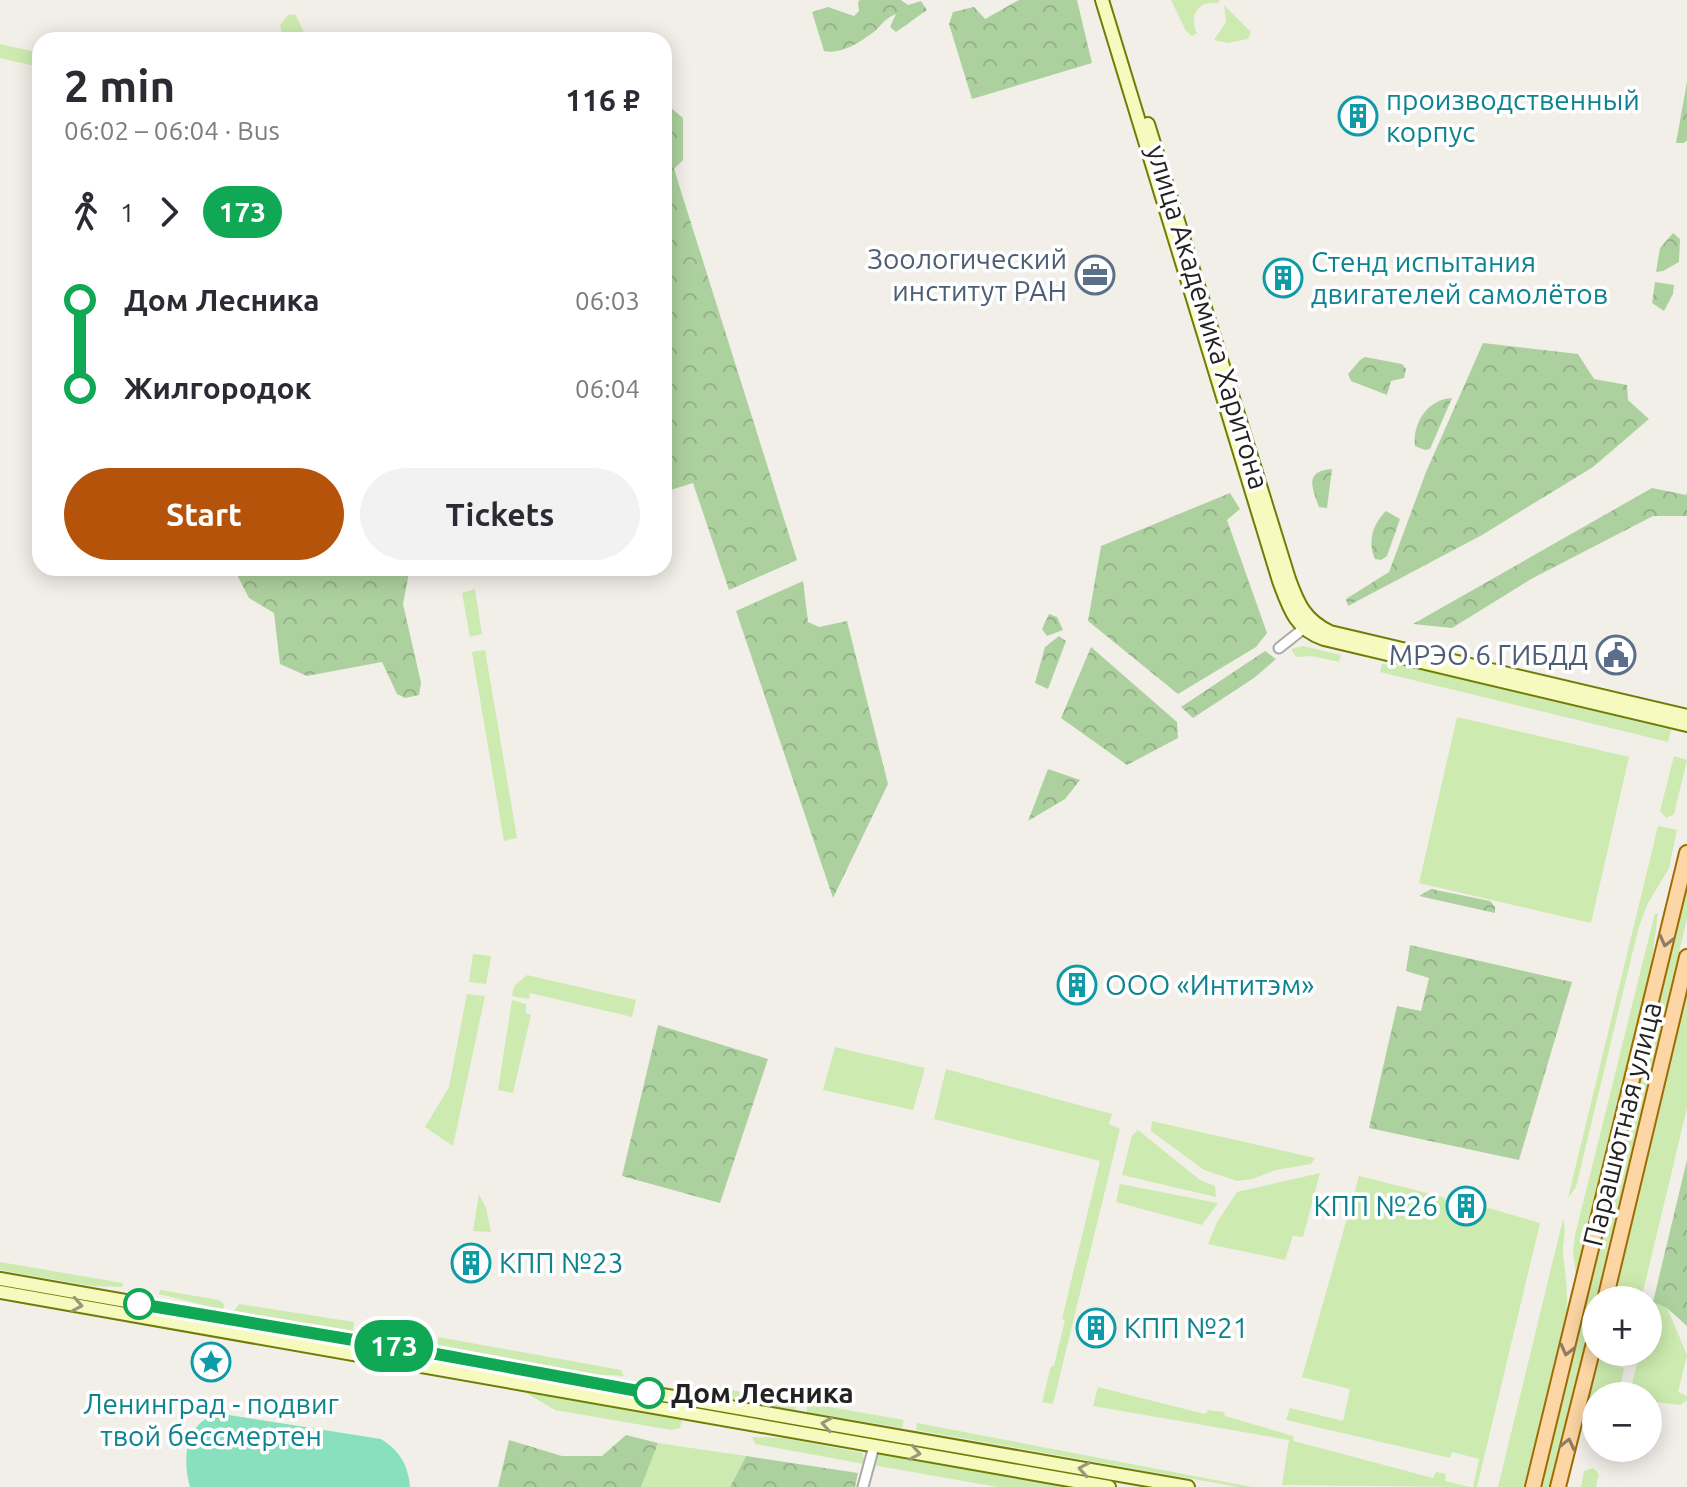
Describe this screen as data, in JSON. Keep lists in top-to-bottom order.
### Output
{
  "streets": {
    "main road": ["улица Академика Харитона", "Парашютная улица"]
  },
  "places": {
    "building": [
      "производственный корпус",
      "Стенд испытания двигателей самолётов",
      "ООО «Интитэм»",
      "КПП №26",
      "КПП №23",
      "КПП №21"
    ],
    "office": ["Зоологический институт РАН"],
    "public building": ["МРЭО 6 ГИБДД"],
    "place": ["Ленинград - подвиг твой бессмертен"],
    "other": ["Дом Лесника"]
  },
  "lines": ["bus line 173"],
  "page": {
    "on_map": "173",
    "heading": ["2 min", "06:02 – 06:04 · Bus", "116 ₽"],
    "legs": ["1", "173"],
    "list": [
      {
        "name": "Дом Лесника",
        "value": "06:03"
      },
      {
        "name": "Жилгородок",
        "value": "06:04"
      }
    ],
    "buttons": ["Start", "Tickets"],
    "map_buttons": ["+", "−"]
  }
}
